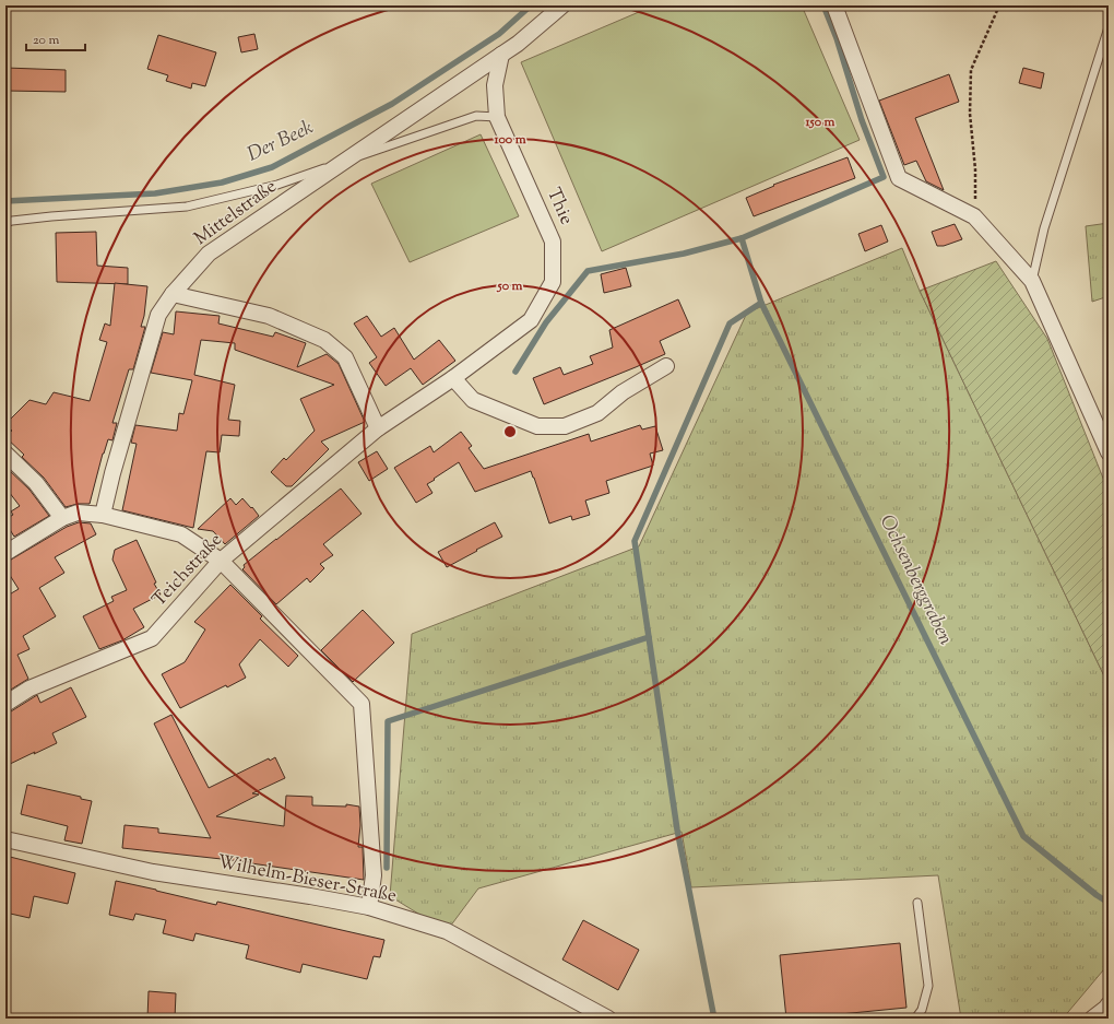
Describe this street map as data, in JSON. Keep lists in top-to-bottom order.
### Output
{
  "streets": {
    "street": [
      "Thie",
      "Mittelstraße",
      "Teichstraße",
      "Wilhelm-Bieser-Straße"
    ]
  },
  "crossings": [
    ["Thie", "Mittelstraße"],
    ["Thie", "Teichstraße"]
  ],
  "water": ["Der Beek", "Ochsenberggraben"],
  "scale_bar": "20 m",
  "rings": ["150 m", "100 m", "50 m"]
}
